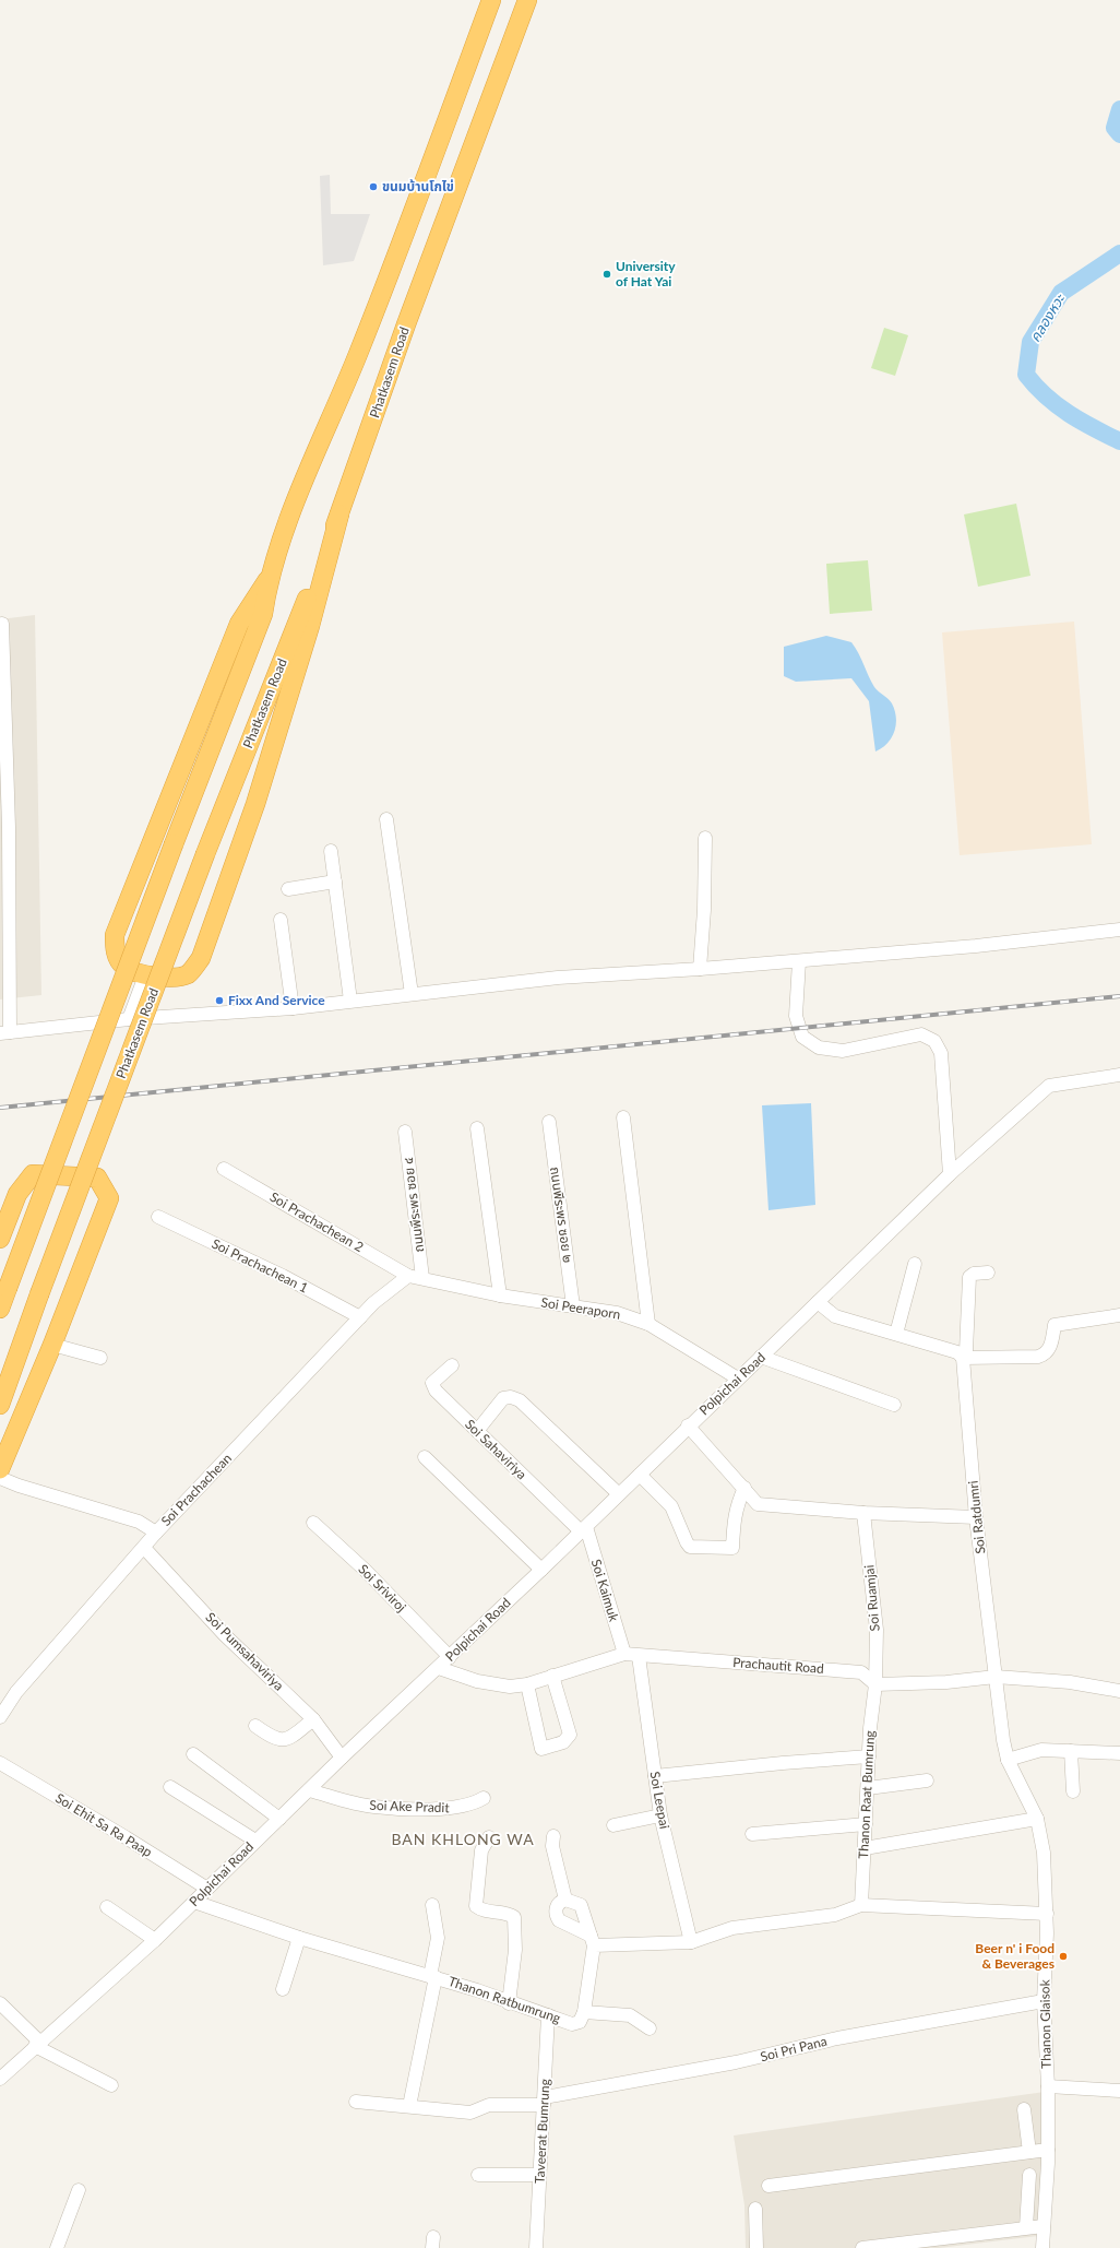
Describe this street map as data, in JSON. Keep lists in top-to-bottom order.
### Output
{
  "streets": {
    "highway": ["Phatkasem Road"],
    "street": [
      "ถนนพีระพร ซอย ๔",
      "ถนนพีระพร ซอย ๒",
      "Soi Prachachean 2",
      "Soi Prachachean 1",
      "Soi Peeraporn",
      "Polpichai Road",
      "Soi Sahaviriya",
      "Soi Prachachean",
      "Soi Ratdumri",
      "Soi Sriviroj",
      "Soi Kaimuk",
      "Soi Ruamjai",
      "Soi Pumsahaviriya",
      "Prachautit Road",
      "Thanon Raat Bumrung",
      "Soi Leepai",
      "Soi Ake Pradit",
      "Soi Ehit Sa Ra Paap",
      "Thanon Ratbumrung",
      "Thanon Glaisok",
      "Soi Pri Pana",
      "Taveerat Bumrung"
    ]
  },
  "crossings": [
    ["ถนนพีระพร ซอย ๔", "Soi Peeraporn"],
    ["ถนนพีระพร ซอย ๒", "Soi Peeraporn"],
    ["Soi Prachachean 2", "Soi Peeraporn"],
    ["Soi Prachachean 2", "Soi Prachachean"],
    ["Soi Prachachean 1", "Soi Prachachean"],
    ["Soi Peeraporn", "Polpichai Road"],
    ["Soi Peeraporn", "Soi Prachachean"],
    ["Polpichai Road", "Soi Sahaviriya"],
    ["Polpichai Road", "Soi Sriviroj"],
    ["Polpichai Road", "Soi Kaimuk"],
    ["Polpichai Road", "Soi Pumsahaviriya"],
    ["Polpichai Road", "Prachautit Road"],
    ["Polpichai Road", "Soi Ake Pradit"],
    ["Polpichai Road", "Soi Ehit Sa Ra Paap"],
    ["Polpichai Road", "Thanon Ratbumrung"],
    ["Soi Sahaviriya", "Soi Kaimuk"],
    ["Soi Prachachean", "Soi Pumsahaviriya"],
    ["Soi Ratdumri", "Thanon Glaisok"],
    ["Soi Kaimuk", "Prachautit Road"],
    ["Soi Ruamjai", "Prachautit Road"],
    ["Soi Ruamjai", "Thanon Raat Bumrung"],
    ["Prachautit Road", "Thanon Raat Bumrung"],
    ["Prachautit Road", "Soi Leepai"],
    ["Thanon Ratbumrung", "Taveerat Bumrung"],
    ["Thanon Glaisok", "Soi Pri Pana"],
    ["Soi Pri Pana", "Taveerat Bumrung"]
  ],
  "districts": ["BAN KHLONG WA"],
  "water": ["คลองหวะ"],
  "places": [
    "ขนมบ้านโกไข่",
    "University of Hat Yai",
    "Fixx And Service",
    "Beer n' i Food & Beverages"
  ]
}
